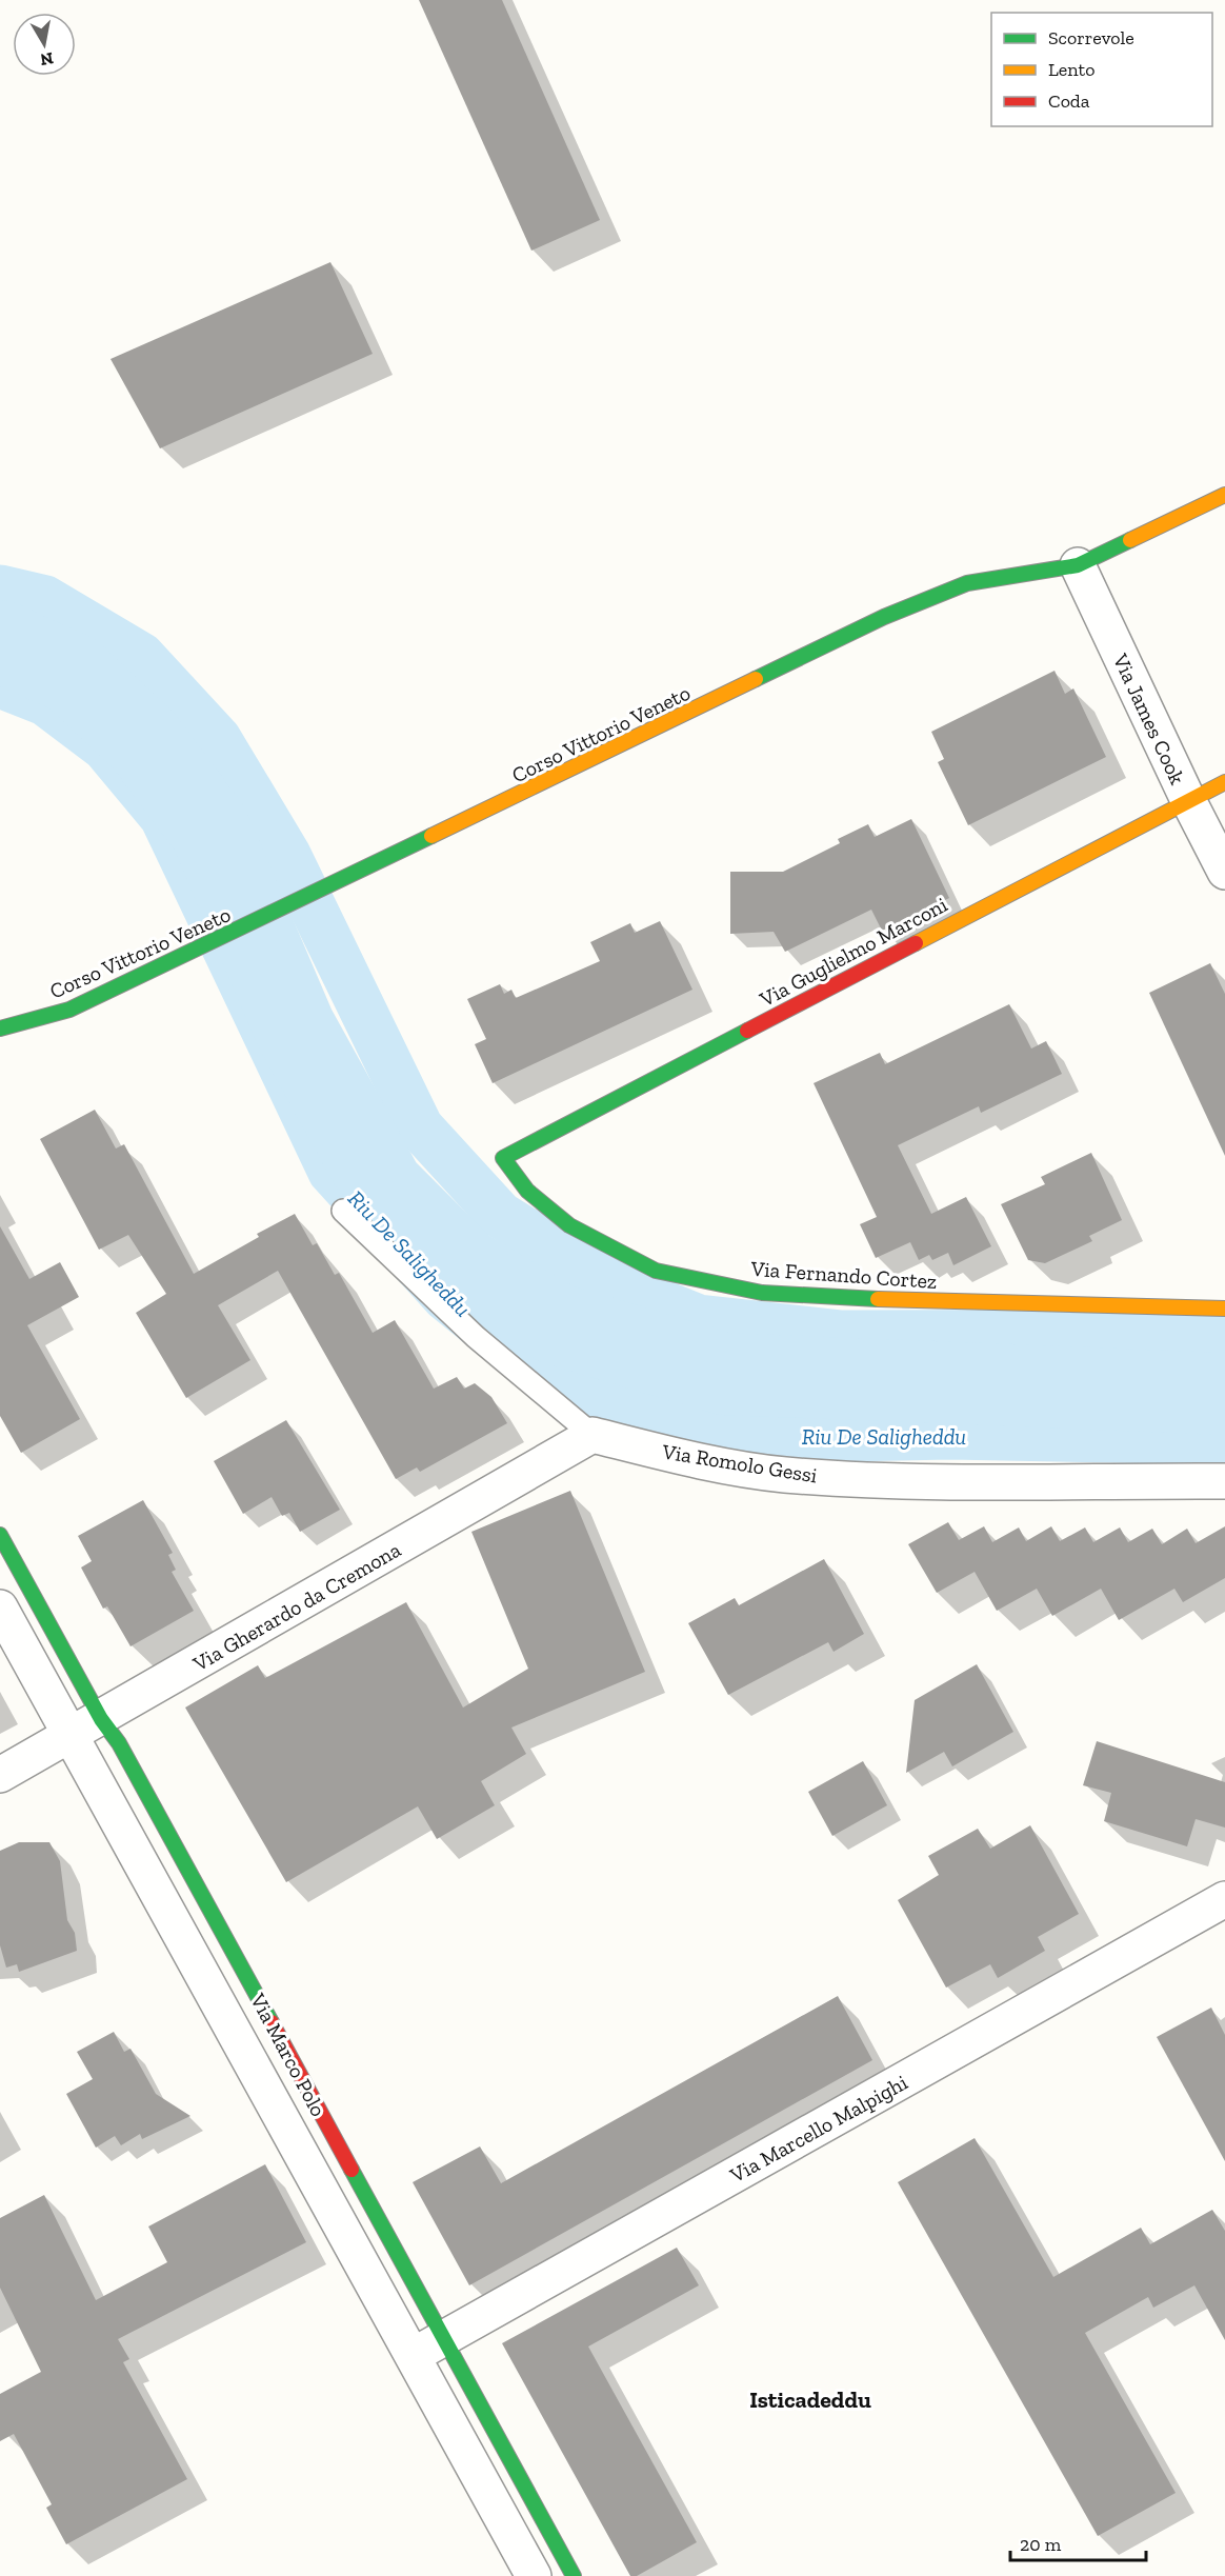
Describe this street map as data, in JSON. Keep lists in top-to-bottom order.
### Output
{
  "streets": {
    "street": [
      "Via James Cook",
      "Corso Vittorio Veneto",
      "Via Guglielmo Marconi",
      "Via Fernando Cortez",
      "Via Romolo Gessi",
      "Via Gherardo da Cremona",
      "Via Marco Polo",
      "Via Marcello Malpighi"
    ]
  },
  "crossings": [
    ["Via James Cook", "Corso Vittorio Veneto"],
    ["Via James Cook", "Via Guglielmo Marconi"],
    ["Via Guglielmo Marconi", "Via Fernando Cortez"],
    ["Via Romolo Gessi", "Via Gherardo da Cremona"],
    ["Via Gherardo da Cremona", "Via Marco Polo"],
    ["Via Marco Polo", "Via Marcello Malpighi"]
  ],
  "districts": ["Isticadeddu"],
  "water": ["Riu De Saligheddu"],
  "legend": ["Scorrevole", "Lento", "Coda"],
  "scale_bar": "20 m",
  "north": "bottom"
}
